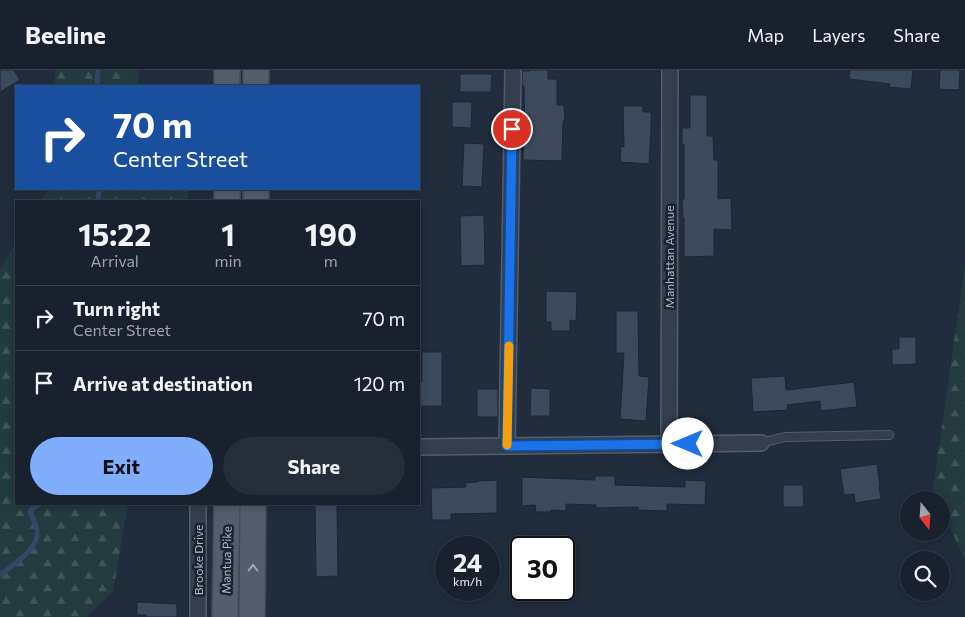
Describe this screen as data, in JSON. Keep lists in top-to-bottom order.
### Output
{
  "streets": {
    "main road": ["Mantua Pike"],
    "street": ["Manhattan Avenue", "Brooke Drive"]
  },
  "north": "bottom",
  "page": {
    "header": "Beeline",
    "nav": ["Map", "Layers", "Share"],
    "turn": ["70 m", "Center Street"],
    "eta": [
      "15:22",
      "Arrival",
      "1",
      "min",
      "190",
      "m"
    ],
    "list": [
      {
        "name": "Turn right",
        "note": "Center Street",
        "value": "70 m"
      },
      {
        "name": "Arrive at destination",
        "value": "120 m"
      }
    ],
    "buttons": ["Exit", "Share"],
    "speed": "24 km/h",
    "limit": "30"
  }
}
